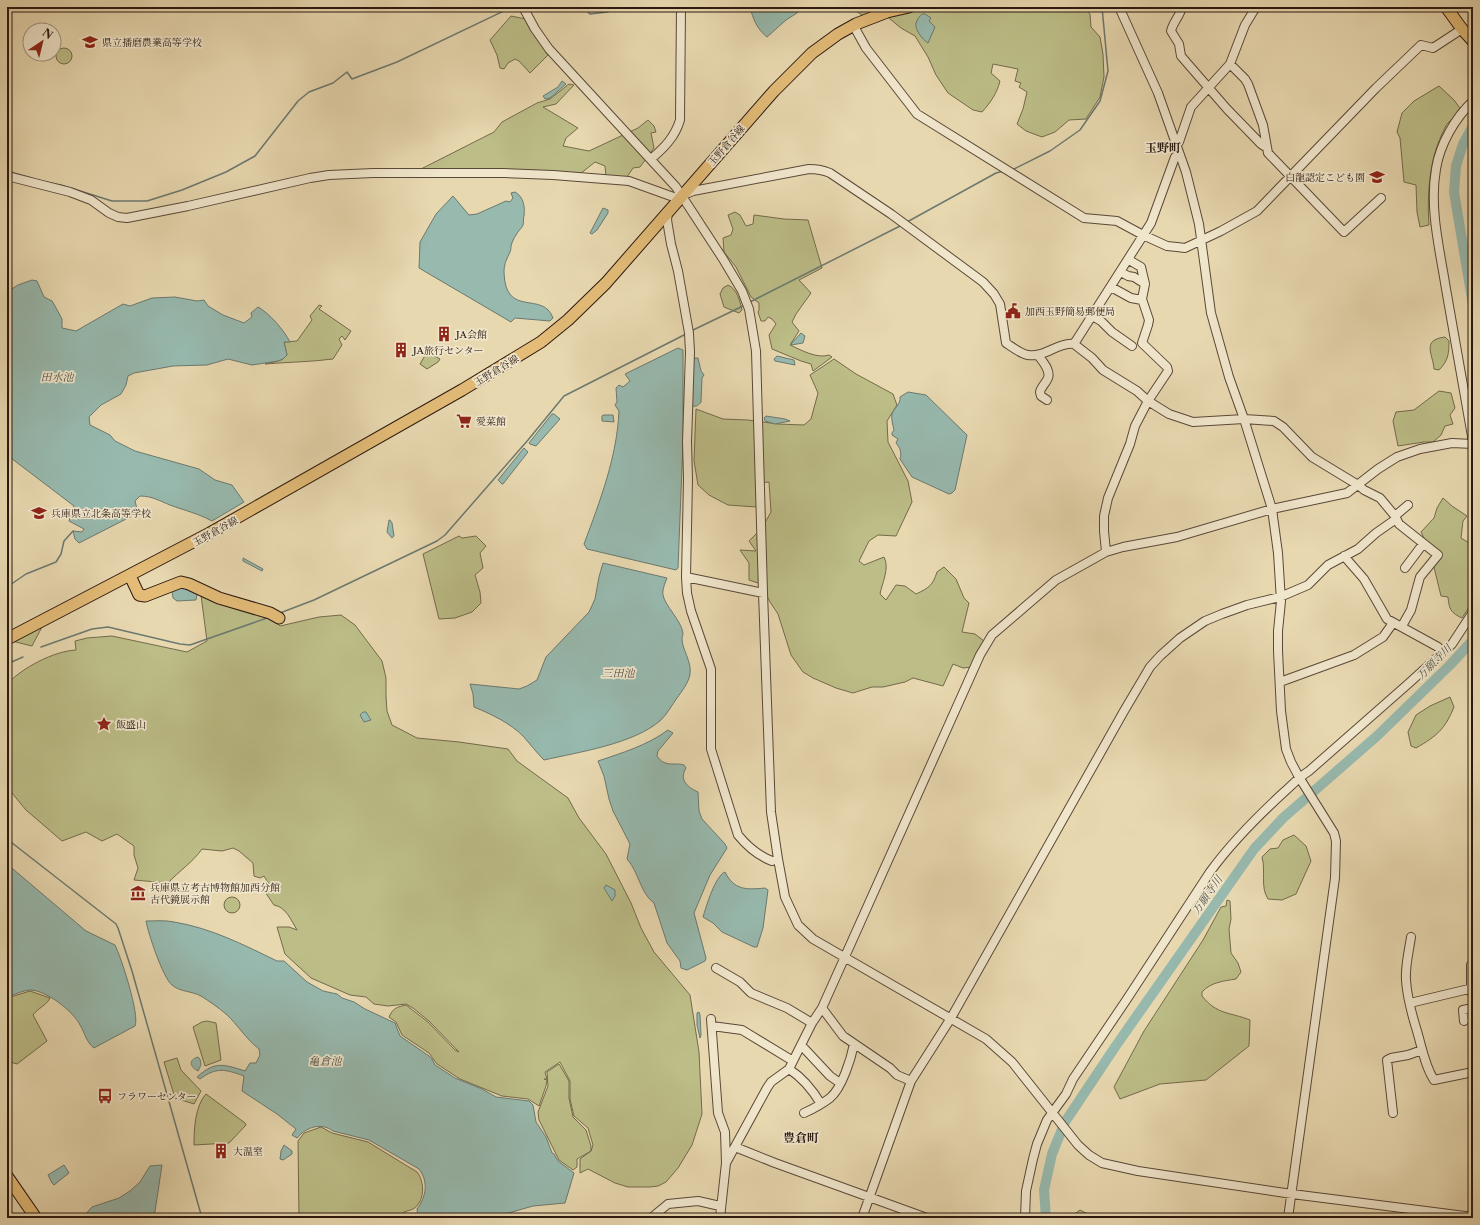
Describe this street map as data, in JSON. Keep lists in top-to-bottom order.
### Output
{
  "streets": {
    "main road": ["玉野倉谷線"]
  },
  "districts": ["玉野町", "豊倉町"],
  "water": [
    "田水池",
    "万願寺川",
    "三田池",
    "亀倉池"
  ],
  "places": {
    "school or university": ["県立播磨農業高等学校", "白龍認定こども園", "兵庫県立北条高等学校"],
    "public building": ["加西玉野簡易郵便局"],
    "building": ["JA会館", "JA旅行センター", "大温室"],
    "supermarket": ["愛菜館"],
    "place": ["飯盛山"],
    "museum": ["兵庫県立考古博物館加西分館 古代鏡展示館"],
    "bus stop": ["フラワーセンター"]
  },
  "north": "top right"
}
